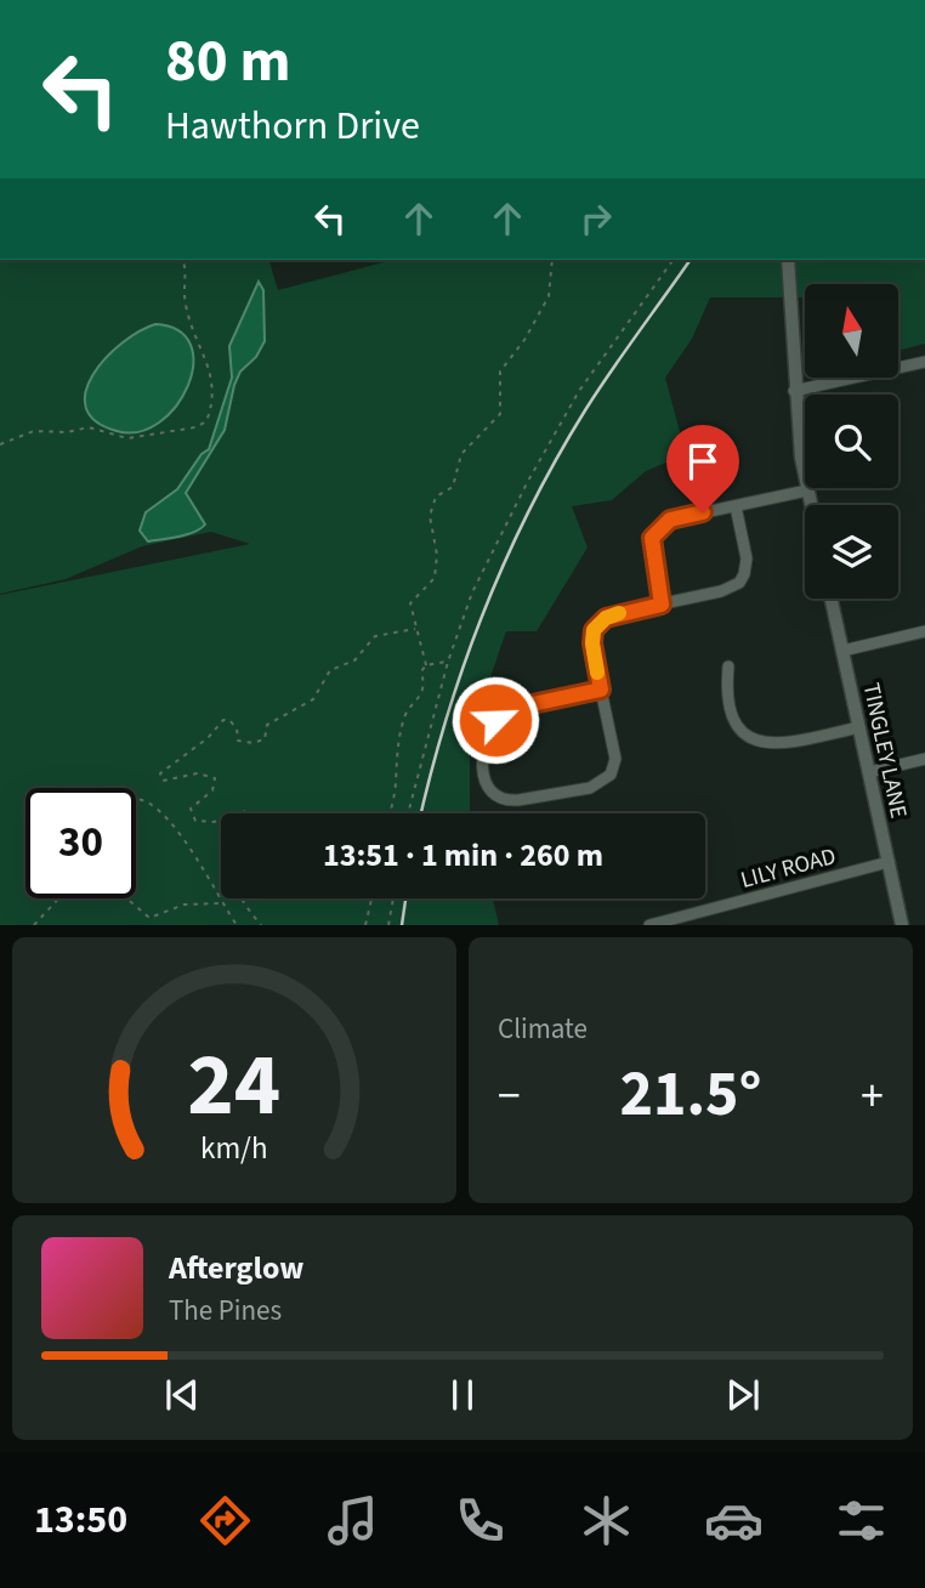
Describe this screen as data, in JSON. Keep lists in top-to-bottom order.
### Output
{
  "streets": {
    "street": ["TINGLEY LANE", "LILY ROAD"]
  },
  "crossings": [
    ["TINGLEY LANE", "LILY ROAD"]
  ],
  "north": "top",
  "page": {
    "turn": ["80 m", "Hawthorn Drive"],
    "limit": "30",
    "trip": "13:51 · 1 min · 260 m",
    "tile": "Climate",
    "heat": ["−", "21.5°", "+"],
    "song": ["Afterglow", "The Pines"],
    "tabs": "13:50",
    "gauge": ["24", "km/h"]
  }
}
